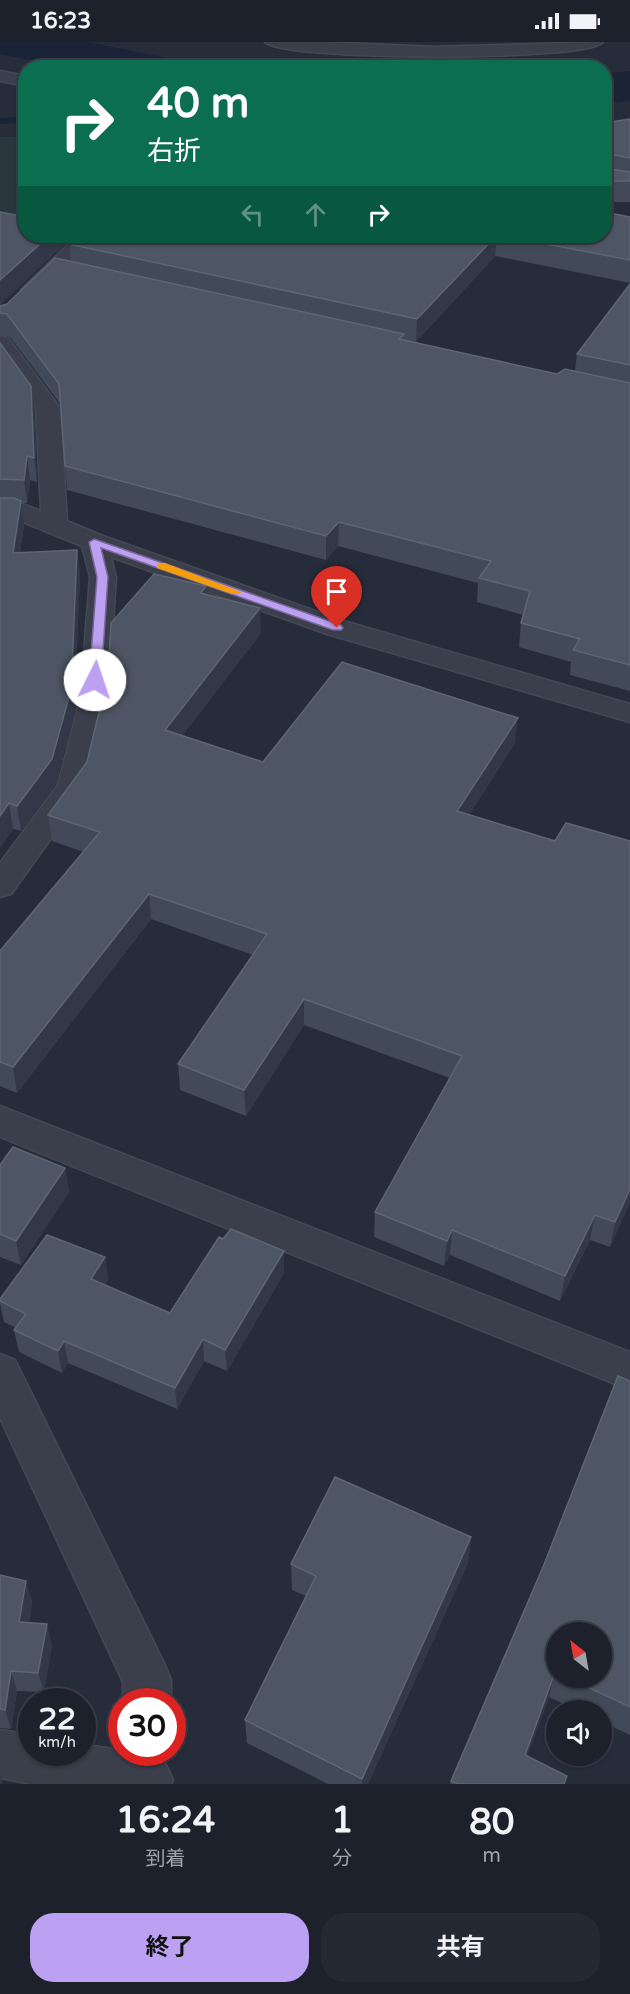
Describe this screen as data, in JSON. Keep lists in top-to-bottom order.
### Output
{
  "north": "top left",
  "page": {
    "status": "16:23",
    "turn": ["40 m", "右折"],
    "speed": "22 km/h",
    "limit": "30",
    "eta": [
      "16:24",
      "到着",
      "1",
      "分",
      "80",
      "m"
    ],
    "buttons": ["終了", "共有"]
  }
}
